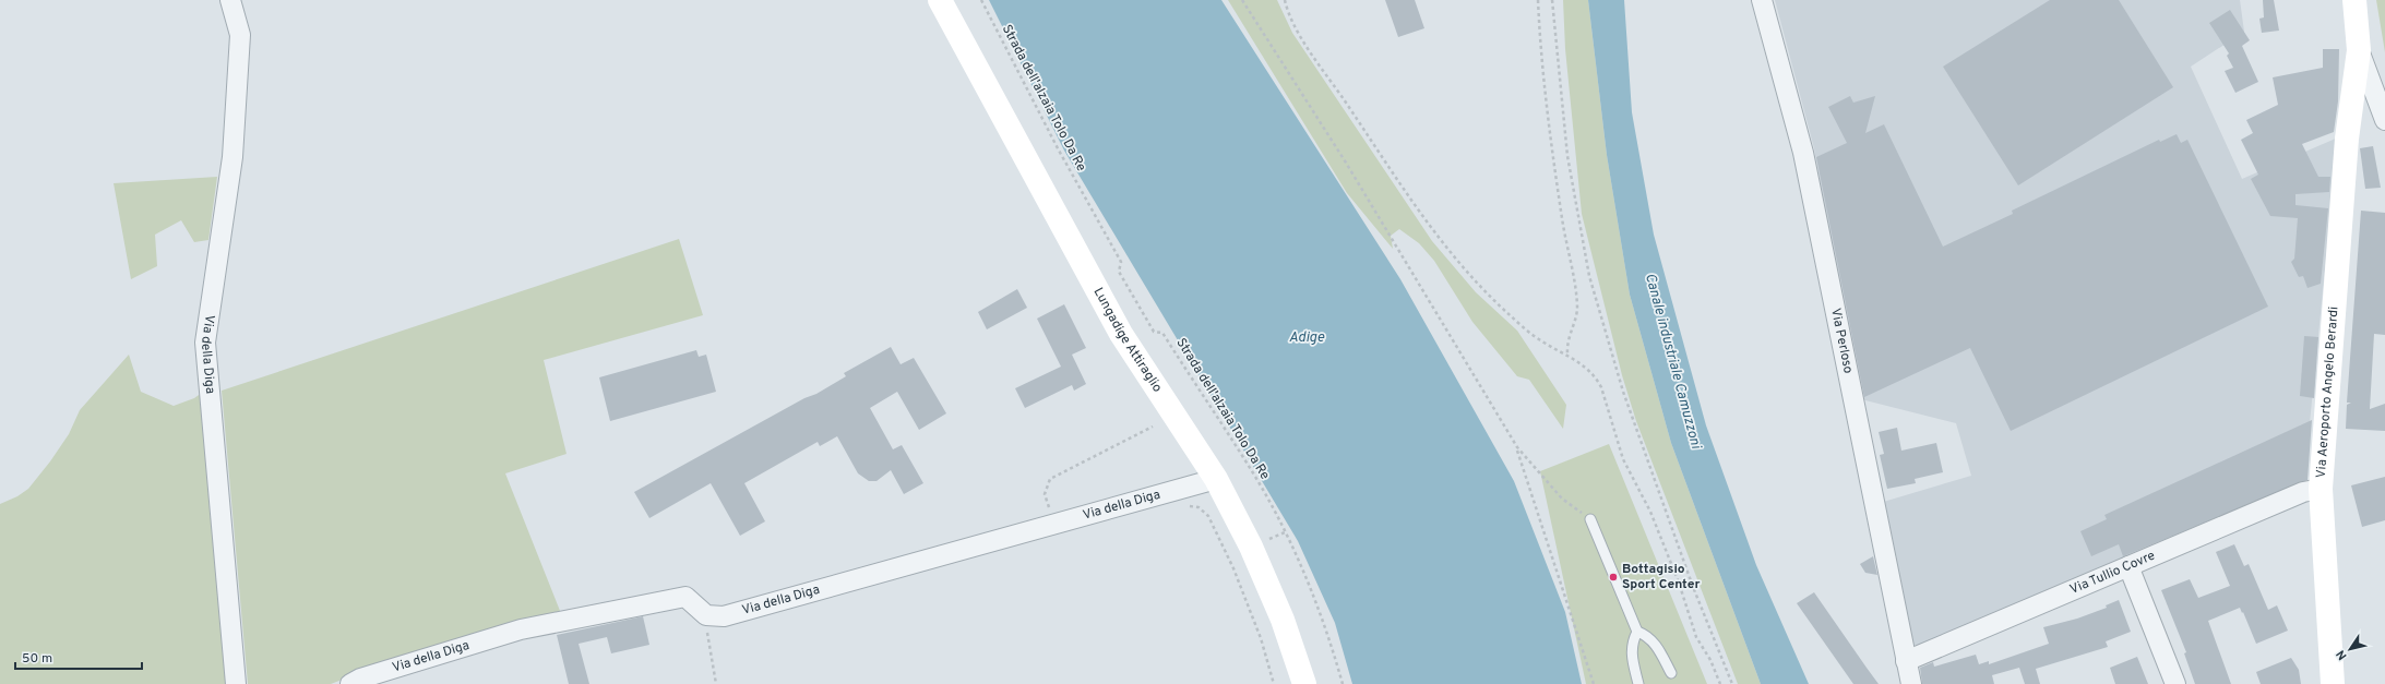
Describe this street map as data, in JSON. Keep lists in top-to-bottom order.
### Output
{
  "streets": {
    "street": [
      "Lungadige Attiraglio",
      "Via Perloso",
      "Via della Diga",
      "Via Aeroporto Angelo Berardi",
      "Via Tullio Covre"
    ],
    "path": ["Strada dell'alzaia Tolo Da Re"]
  },
  "crossings": [
    ["Lungadige Attiraglio", "Via della Diga"],
    ["Via Perloso", "Via Tullio Covre"],
    ["Via Aeroporto Angelo Berardi", "Via Tullio Covre"]
  ],
  "water": ["Adige", "Canale industriale Camuzzoni"],
  "places": ["Bottagisio Sport Center"],
  "scale_bar": "50 m",
  "north": "bottom left"
}
